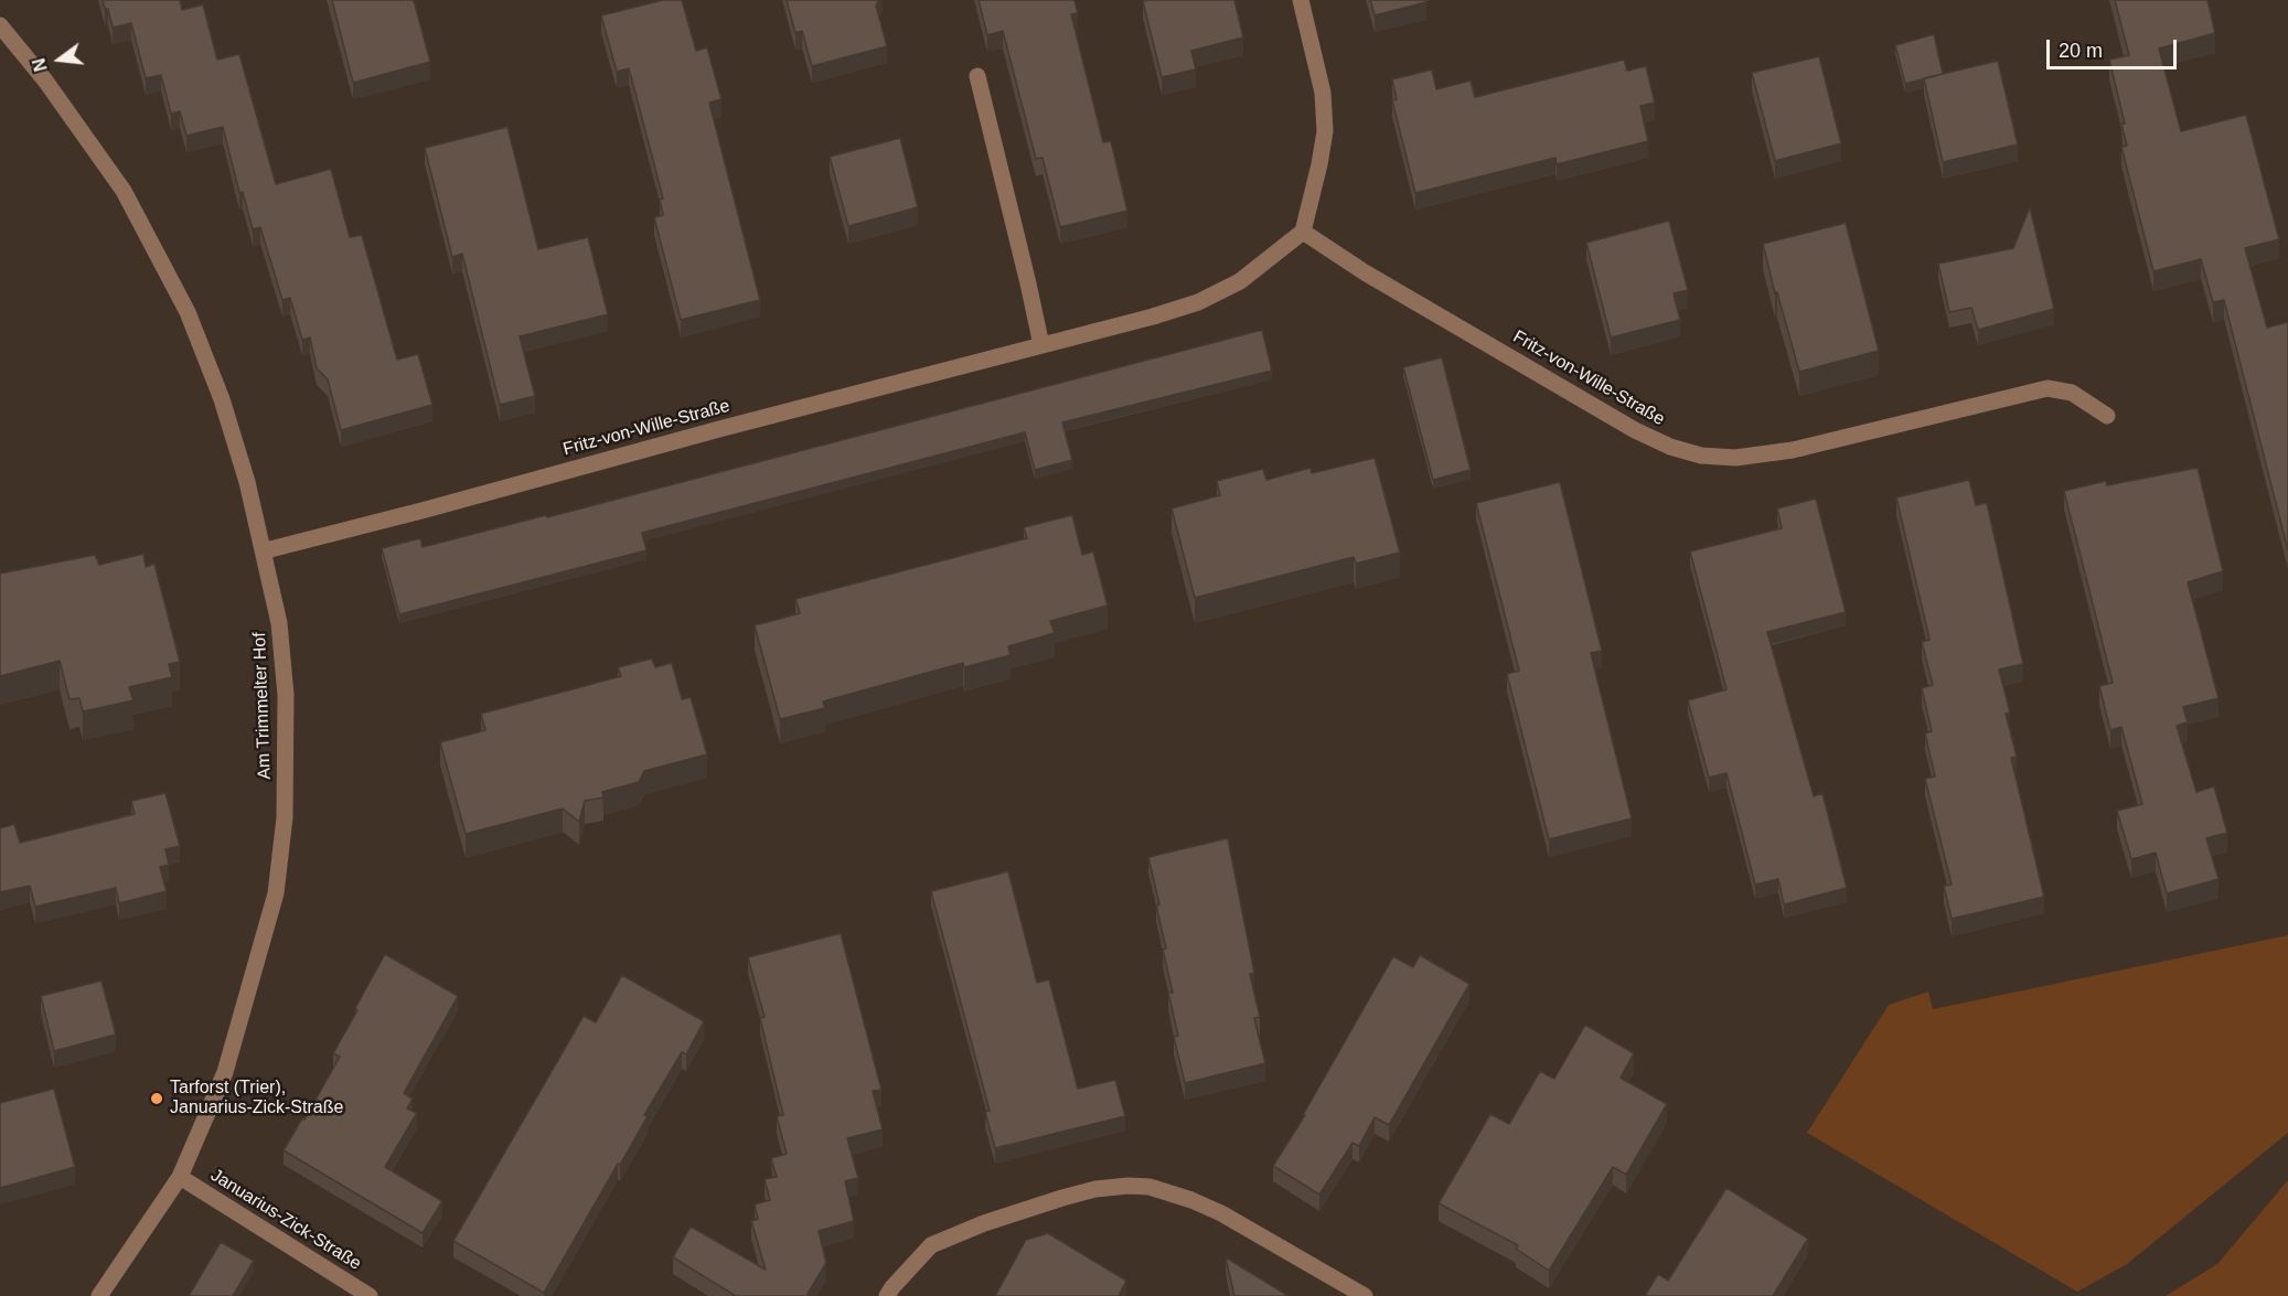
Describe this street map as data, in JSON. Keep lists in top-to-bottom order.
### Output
{
  "streets": {
    "street": ["Fritz-von-Wille-Straße", "Am Trimmelter Hof", "Januarius-Zick-Straße"]
  },
  "crossings": [
    ["Fritz-von-Wille-Straße", "Am Trimmelter Hof"],
    ["Am Trimmelter Hof", "Januarius-Zick-Straße"]
  ],
  "places": ["Tarforst (Trier), Januarius-Zick-Straße"],
  "scale_bar": "20 m",
  "north": "left"
}
